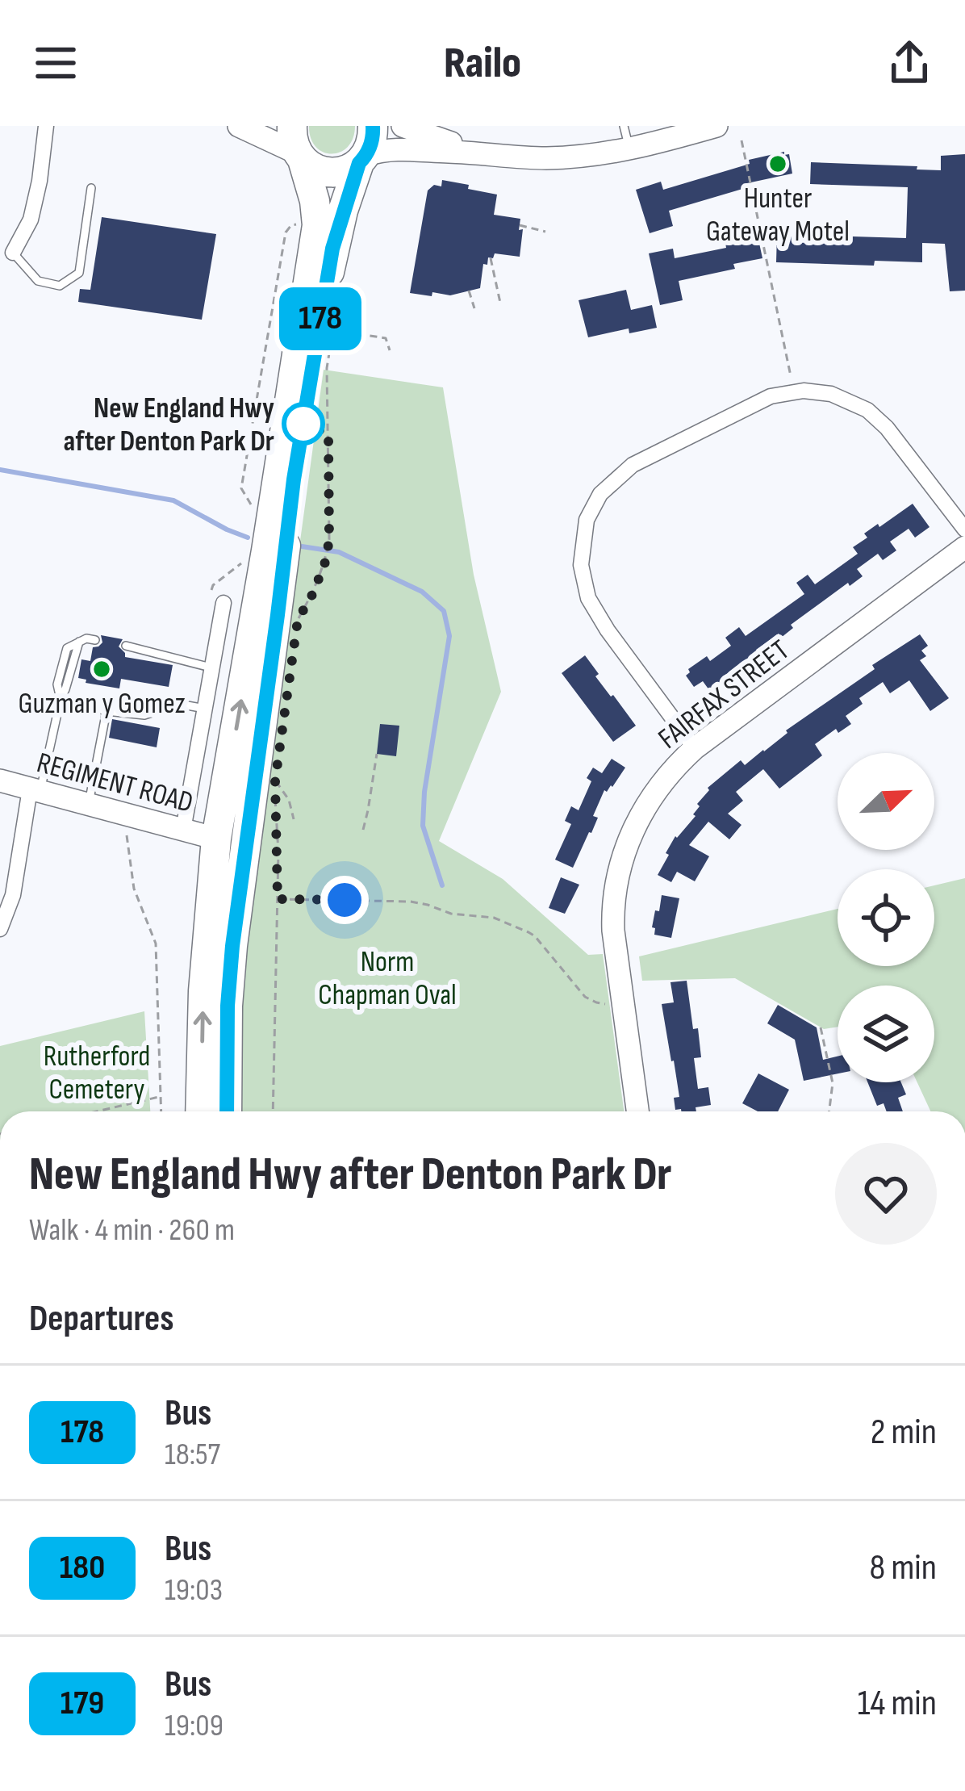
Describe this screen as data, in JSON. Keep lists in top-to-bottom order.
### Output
{
  "streets": {
    "street": ["FAIRFAX STREET", "REGIMENT ROAD"]
  },
  "parks": ["Norm Chapman Oval", "Rutherford Cemetery"],
  "places": ["Hunter Gateway Motel", "New England Hwy after Denton Park Dr", "Guzman y Gomez"],
  "lines": ["bus line 178"],
  "north": "top right",
  "page": {
    "header": "Railo",
    "on_map": "178",
    "heading": [
      ["New England Hwy after Denton Park Dr", "Walk · 4 min · 260 m"],
      "Departures"
    ],
    "list": [
      {
        "mark": "178",
        "name": "Bus",
        "note": "18:57",
        "value": "2 min"
      },
      {
        "mark": "180",
        "name": "Bus",
        "note": "19:03",
        "value": "8 min"
      },
      {
        "mark": "179",
        "name": "Bus",
        "note": "19:09",
        "value": "14 min"
      }
    ]
  }
}
